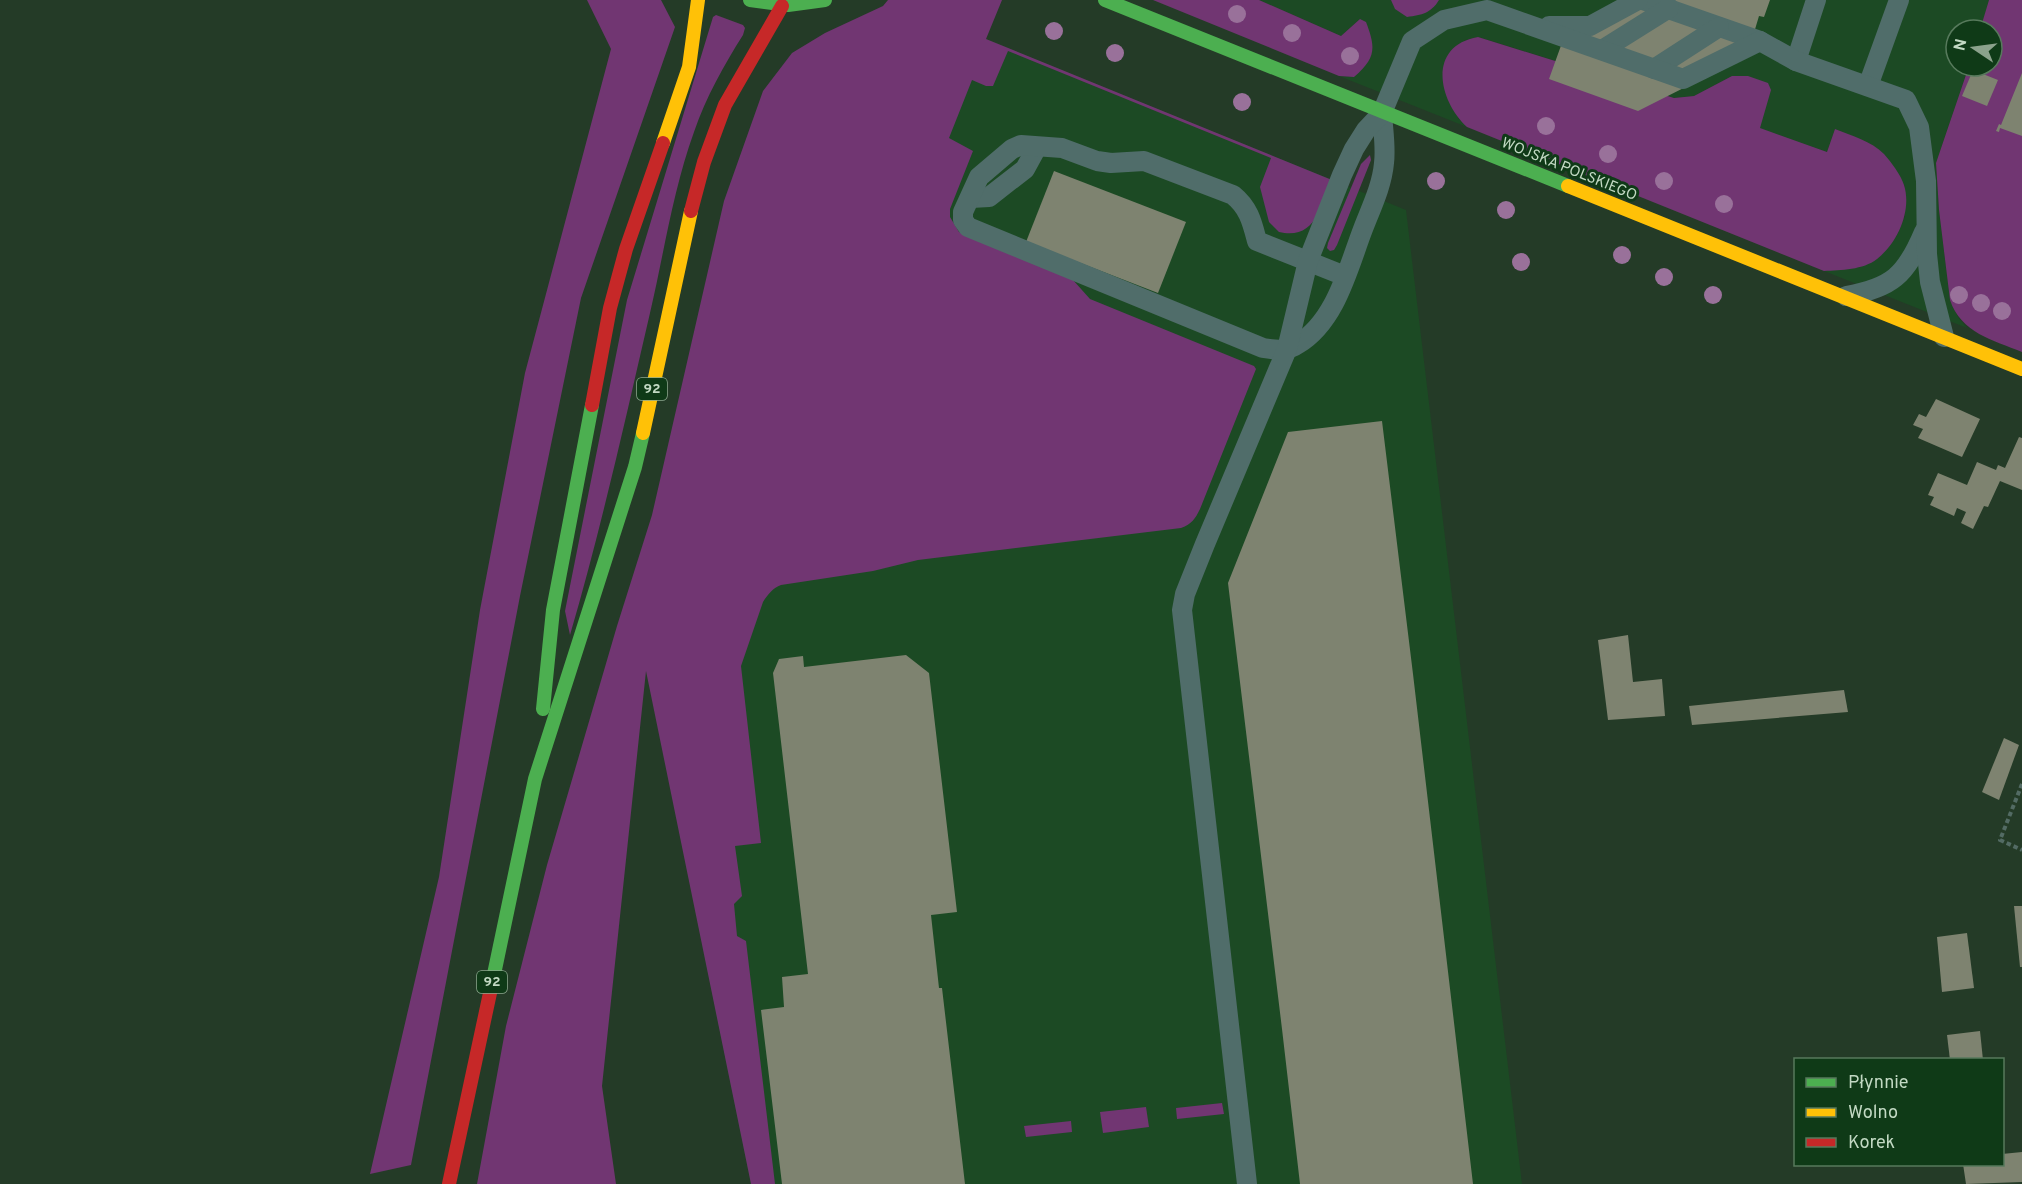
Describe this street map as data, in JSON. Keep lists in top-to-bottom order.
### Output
{
  "streets": {
    "main road": ["WOJSKA POLSKIEGO", "92"]
  },
  "legend": ["Płynnie", "Wolno", "Korek"],
  "north": "left"
}
